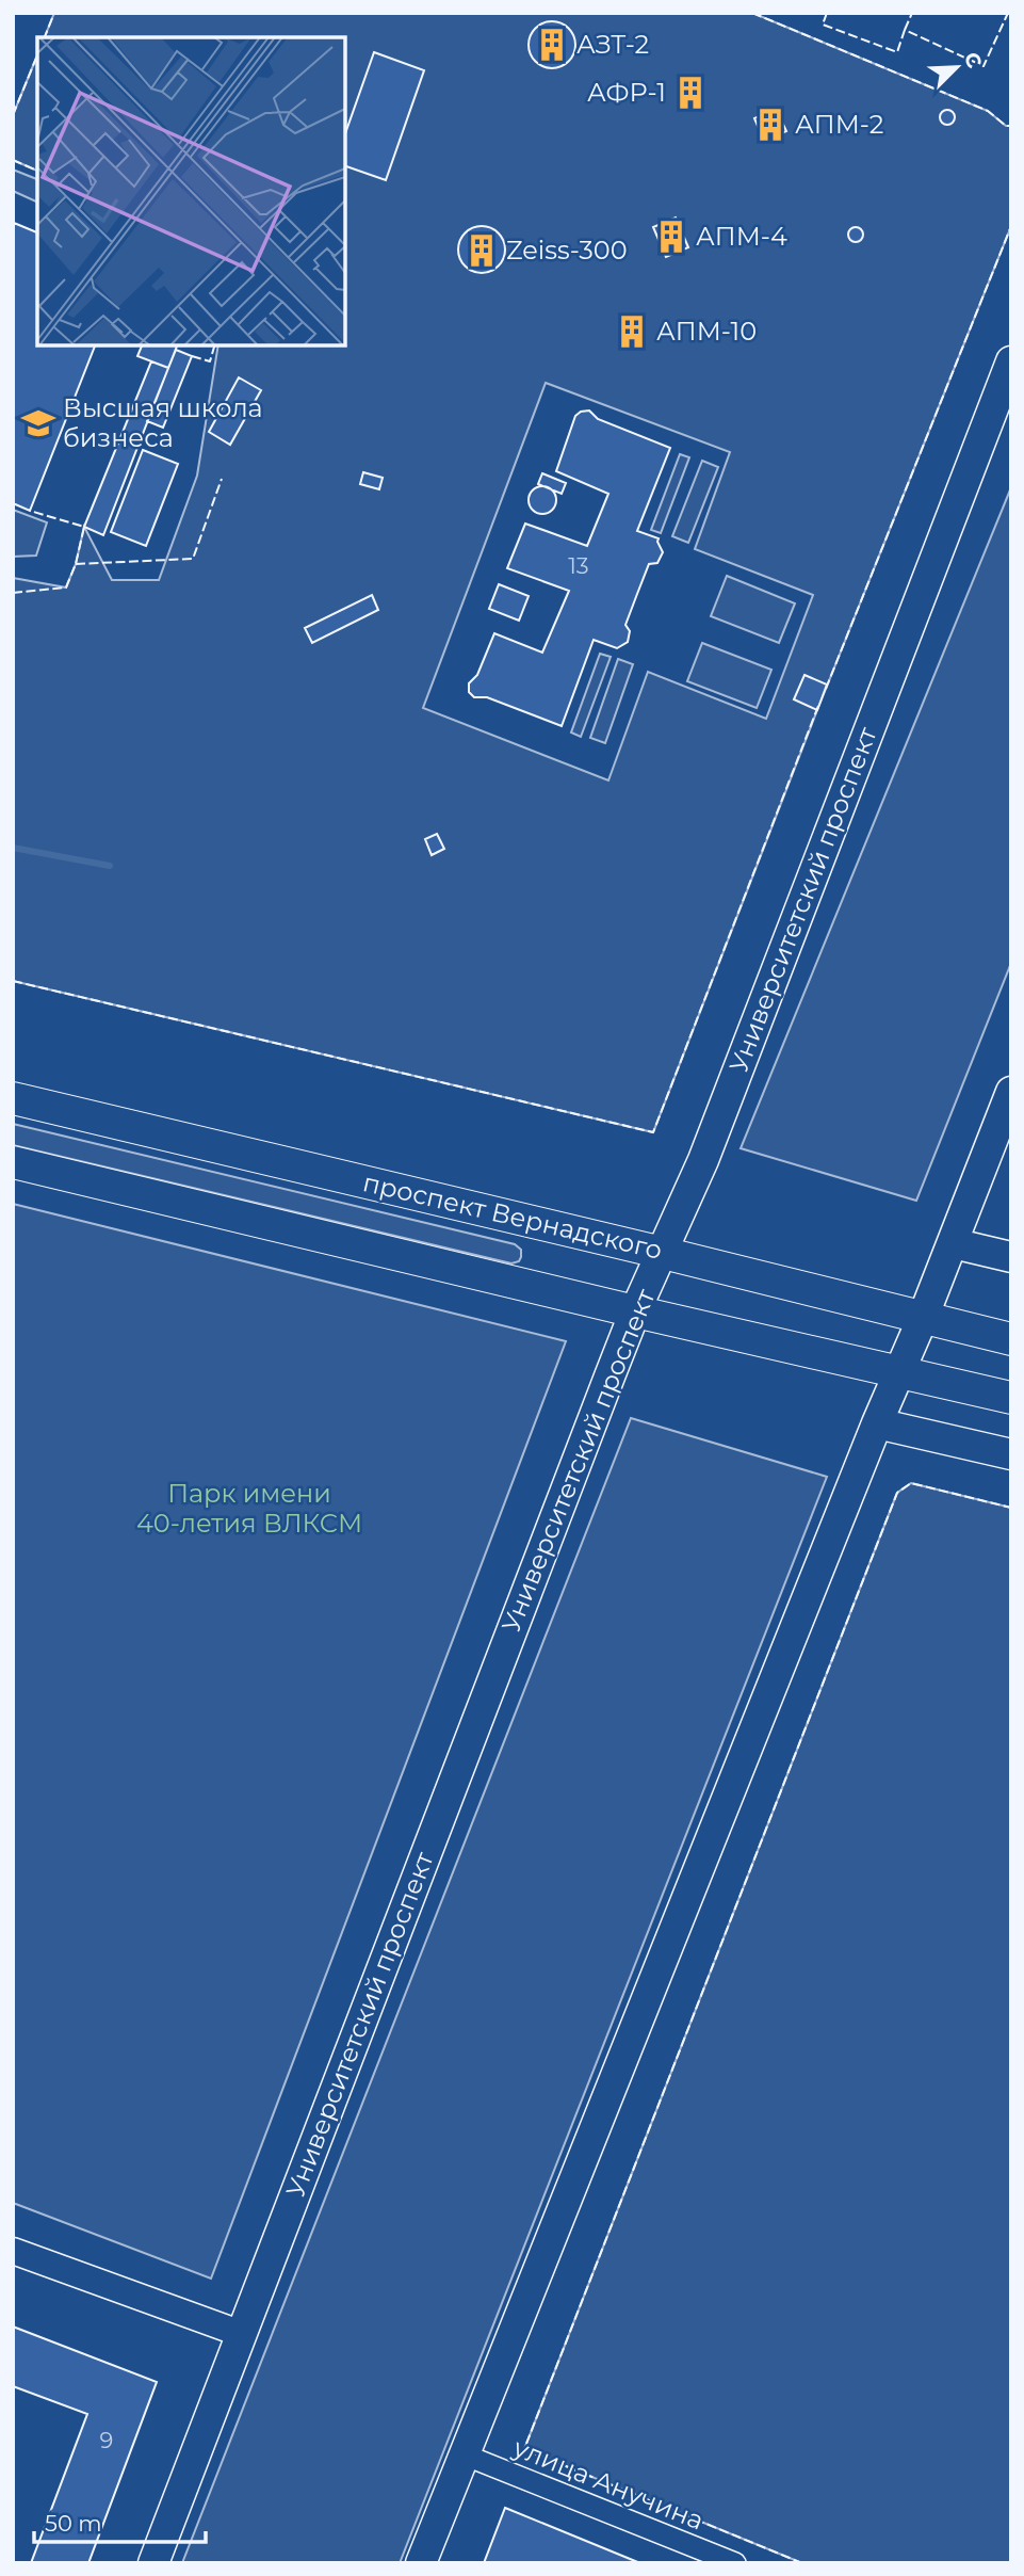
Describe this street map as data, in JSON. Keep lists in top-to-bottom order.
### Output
{
  "streets": {
    "main road": ["Университетский проспект", "проспект Вернадского"],
    "street": ["улица Анучина"]
  },
  "crossings": [
    ["Университетский проспект", "проспект Вернадского"]
  ],
  "parks": ["Парк имени 40-летия ВЛКСМ"],
  "places": {
    "building": [
      "АЗТ-2",
      "АФР-1",
      "АПМ-2",
      "АПМ-4",
      "Zeiss-300",
      "АПМ-10"
    ],
    "school or university": ["Высшая школа бизнеса"]
  },
  "house_numbers": ["13", "9"],
  "scale_bar": "50 m",
  "north": "top right"
}
